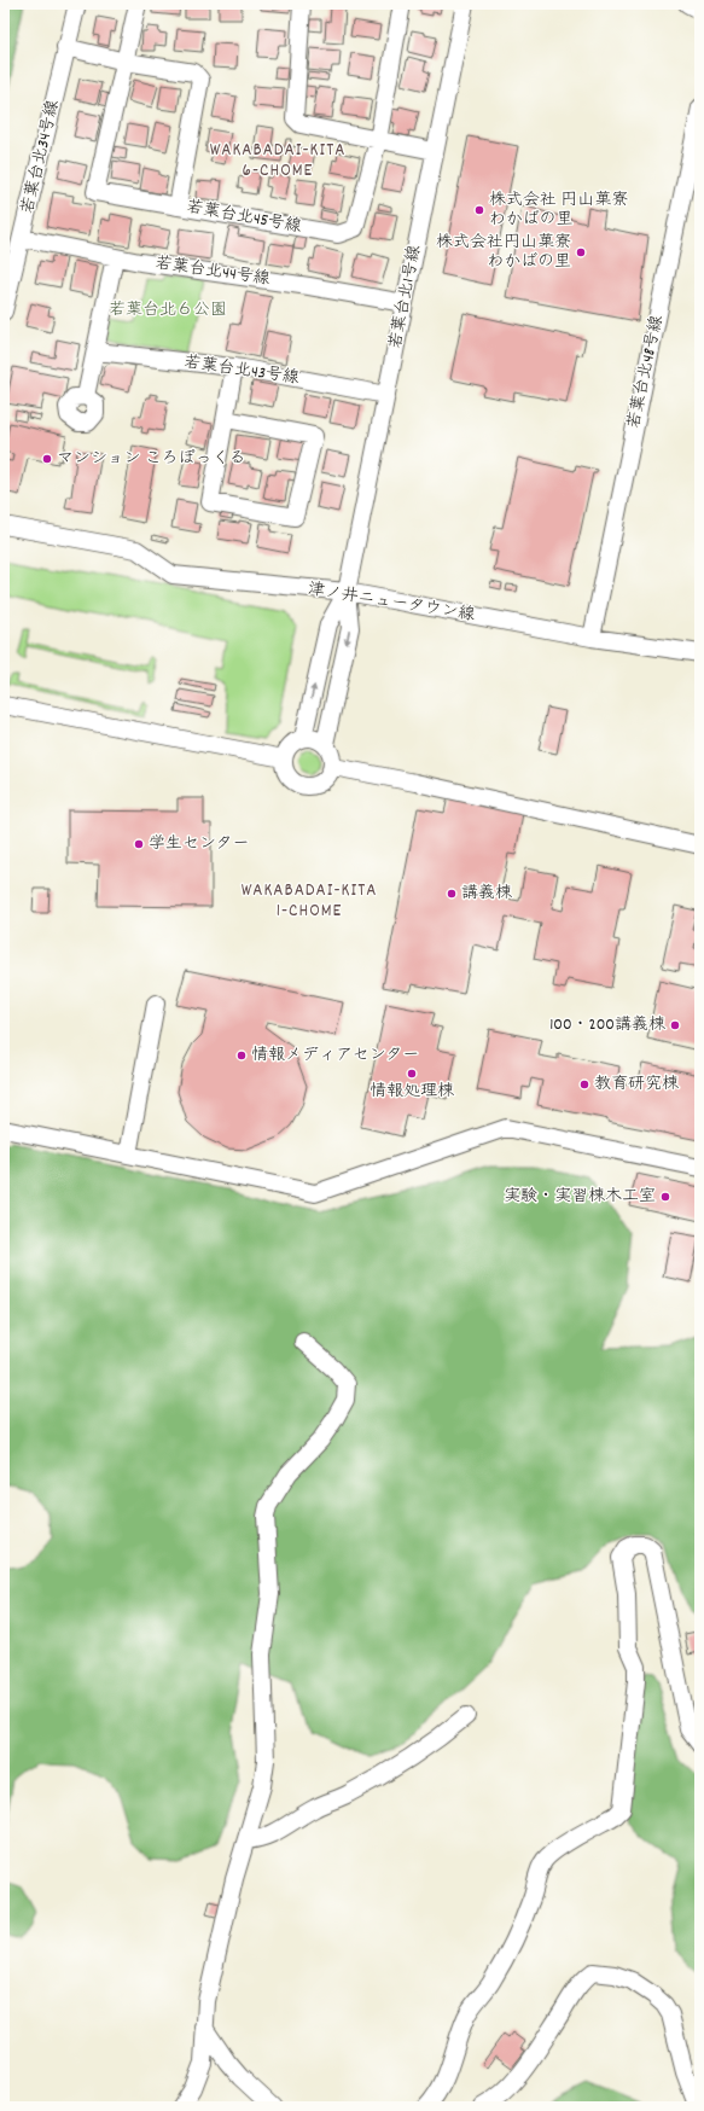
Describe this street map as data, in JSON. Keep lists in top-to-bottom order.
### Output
{
  "streets": {
    "street": [
      "若葉台北34号線",
      "若葉台北45号線",
      "若葉台北44号線",
      "若葉台北1号線",
      "若葉台北43号線",
      "若葉台北48号線",
      "津ノ井ニュータウン線"
    ]
  },
  "crossings": [
    ["若葉台北34号線", "若葉台北44号線"],
    ["若葉台北44号線", "若葉台北1号線"],
    ["若葉台北1号線", "若葉台北43号線"],
    ["若葉台北1号線", "津ノ井ニュータウン線"],
    ["若葉台北48号線", "津ノ井ニュータウン線"]
  ],
  "districts": ["WAKABADAI-KITA 6-CHOME", "WAKABADAI-KITA 1-CHOME"],
  "parks": ["若葉台北６公園"],
  "places": [
    "株式会社 円山菓寮 わかばの里",
    "株式会社円山菓寮 わかばの里",
    "マンション ころぽっくる",
    "学生センター",
    "講義棟",
    "100・200講義棟",
    "情報メディアセンター",
    "情報処理棟",
    "教育研究棟",
    "実験・実習棟木工室"
  ]
}
